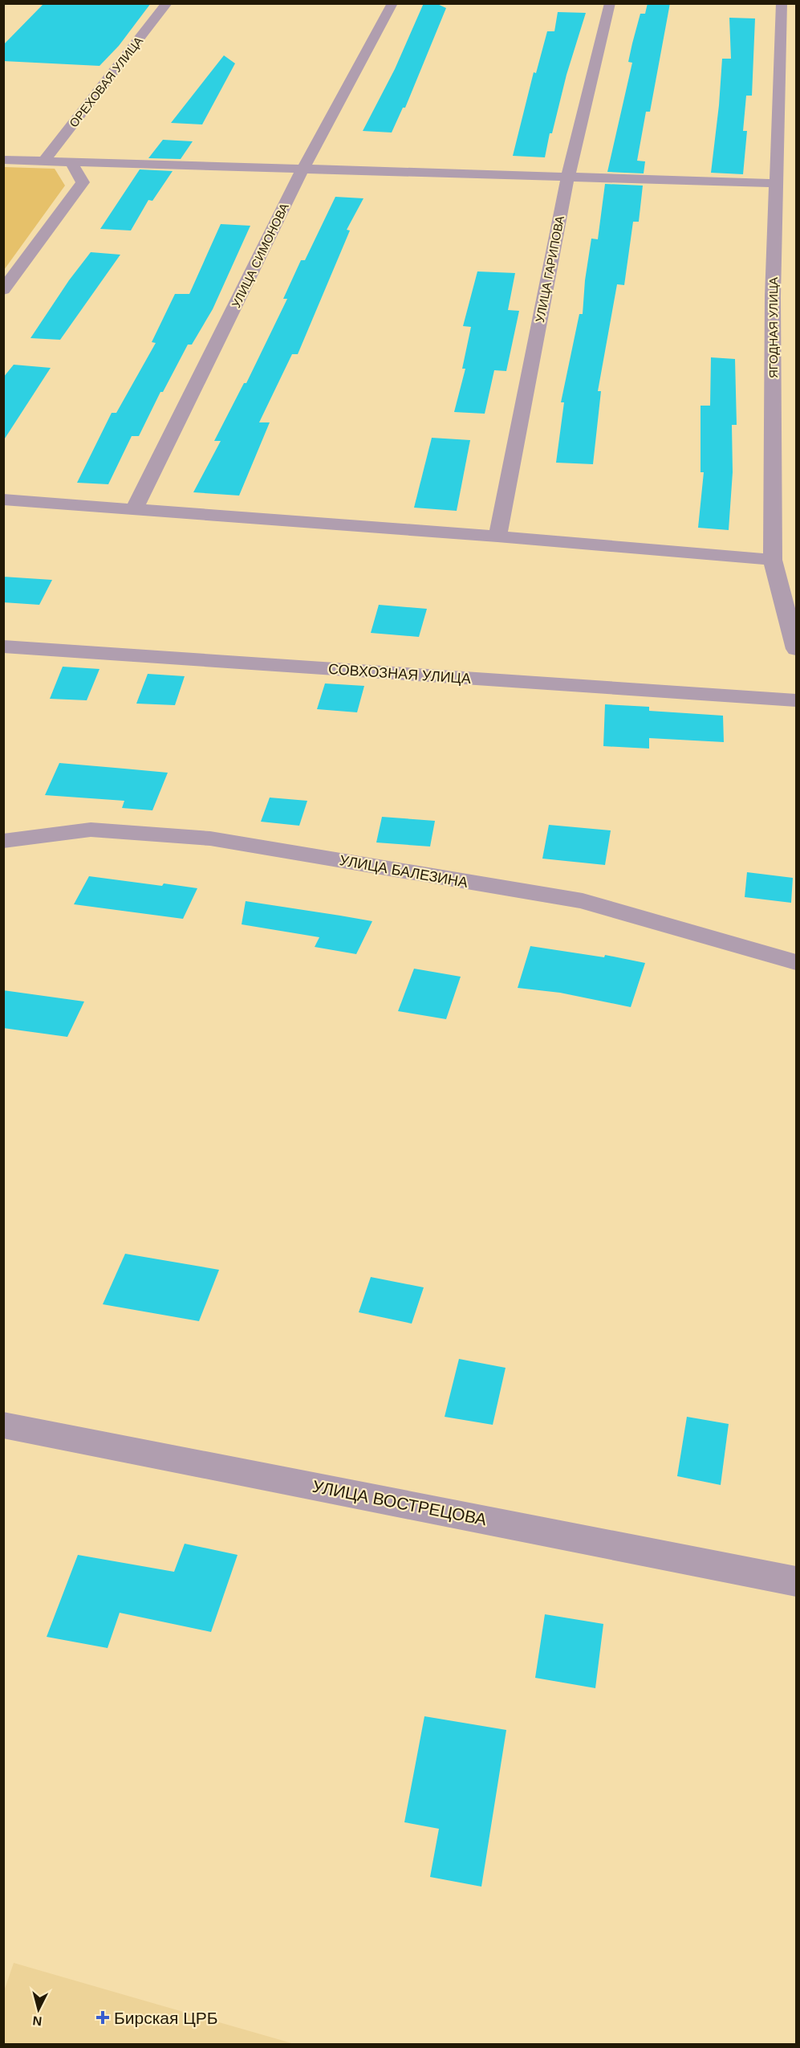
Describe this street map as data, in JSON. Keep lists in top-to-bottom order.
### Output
{
  "streets": {
    "street": [
      "ОРЕХОВАЯ УЛИЦА",
      "УЛИЦА СИМОНОВА",
      "УЛИЦА ГАРИПОВА",
      "ЯГОДНАЯ УЛИЦА",
      "СОВХОЗНАЯ УЛИЦА",
      "УЛИЦА БАЛЕЗИНА",
      "УЛИЦА ВОСТРЕЦОВА"
    ]
  },
  "places": {
    "health": ["Бирская ЦРБ"]
  },
  "north": "bottom"
}
